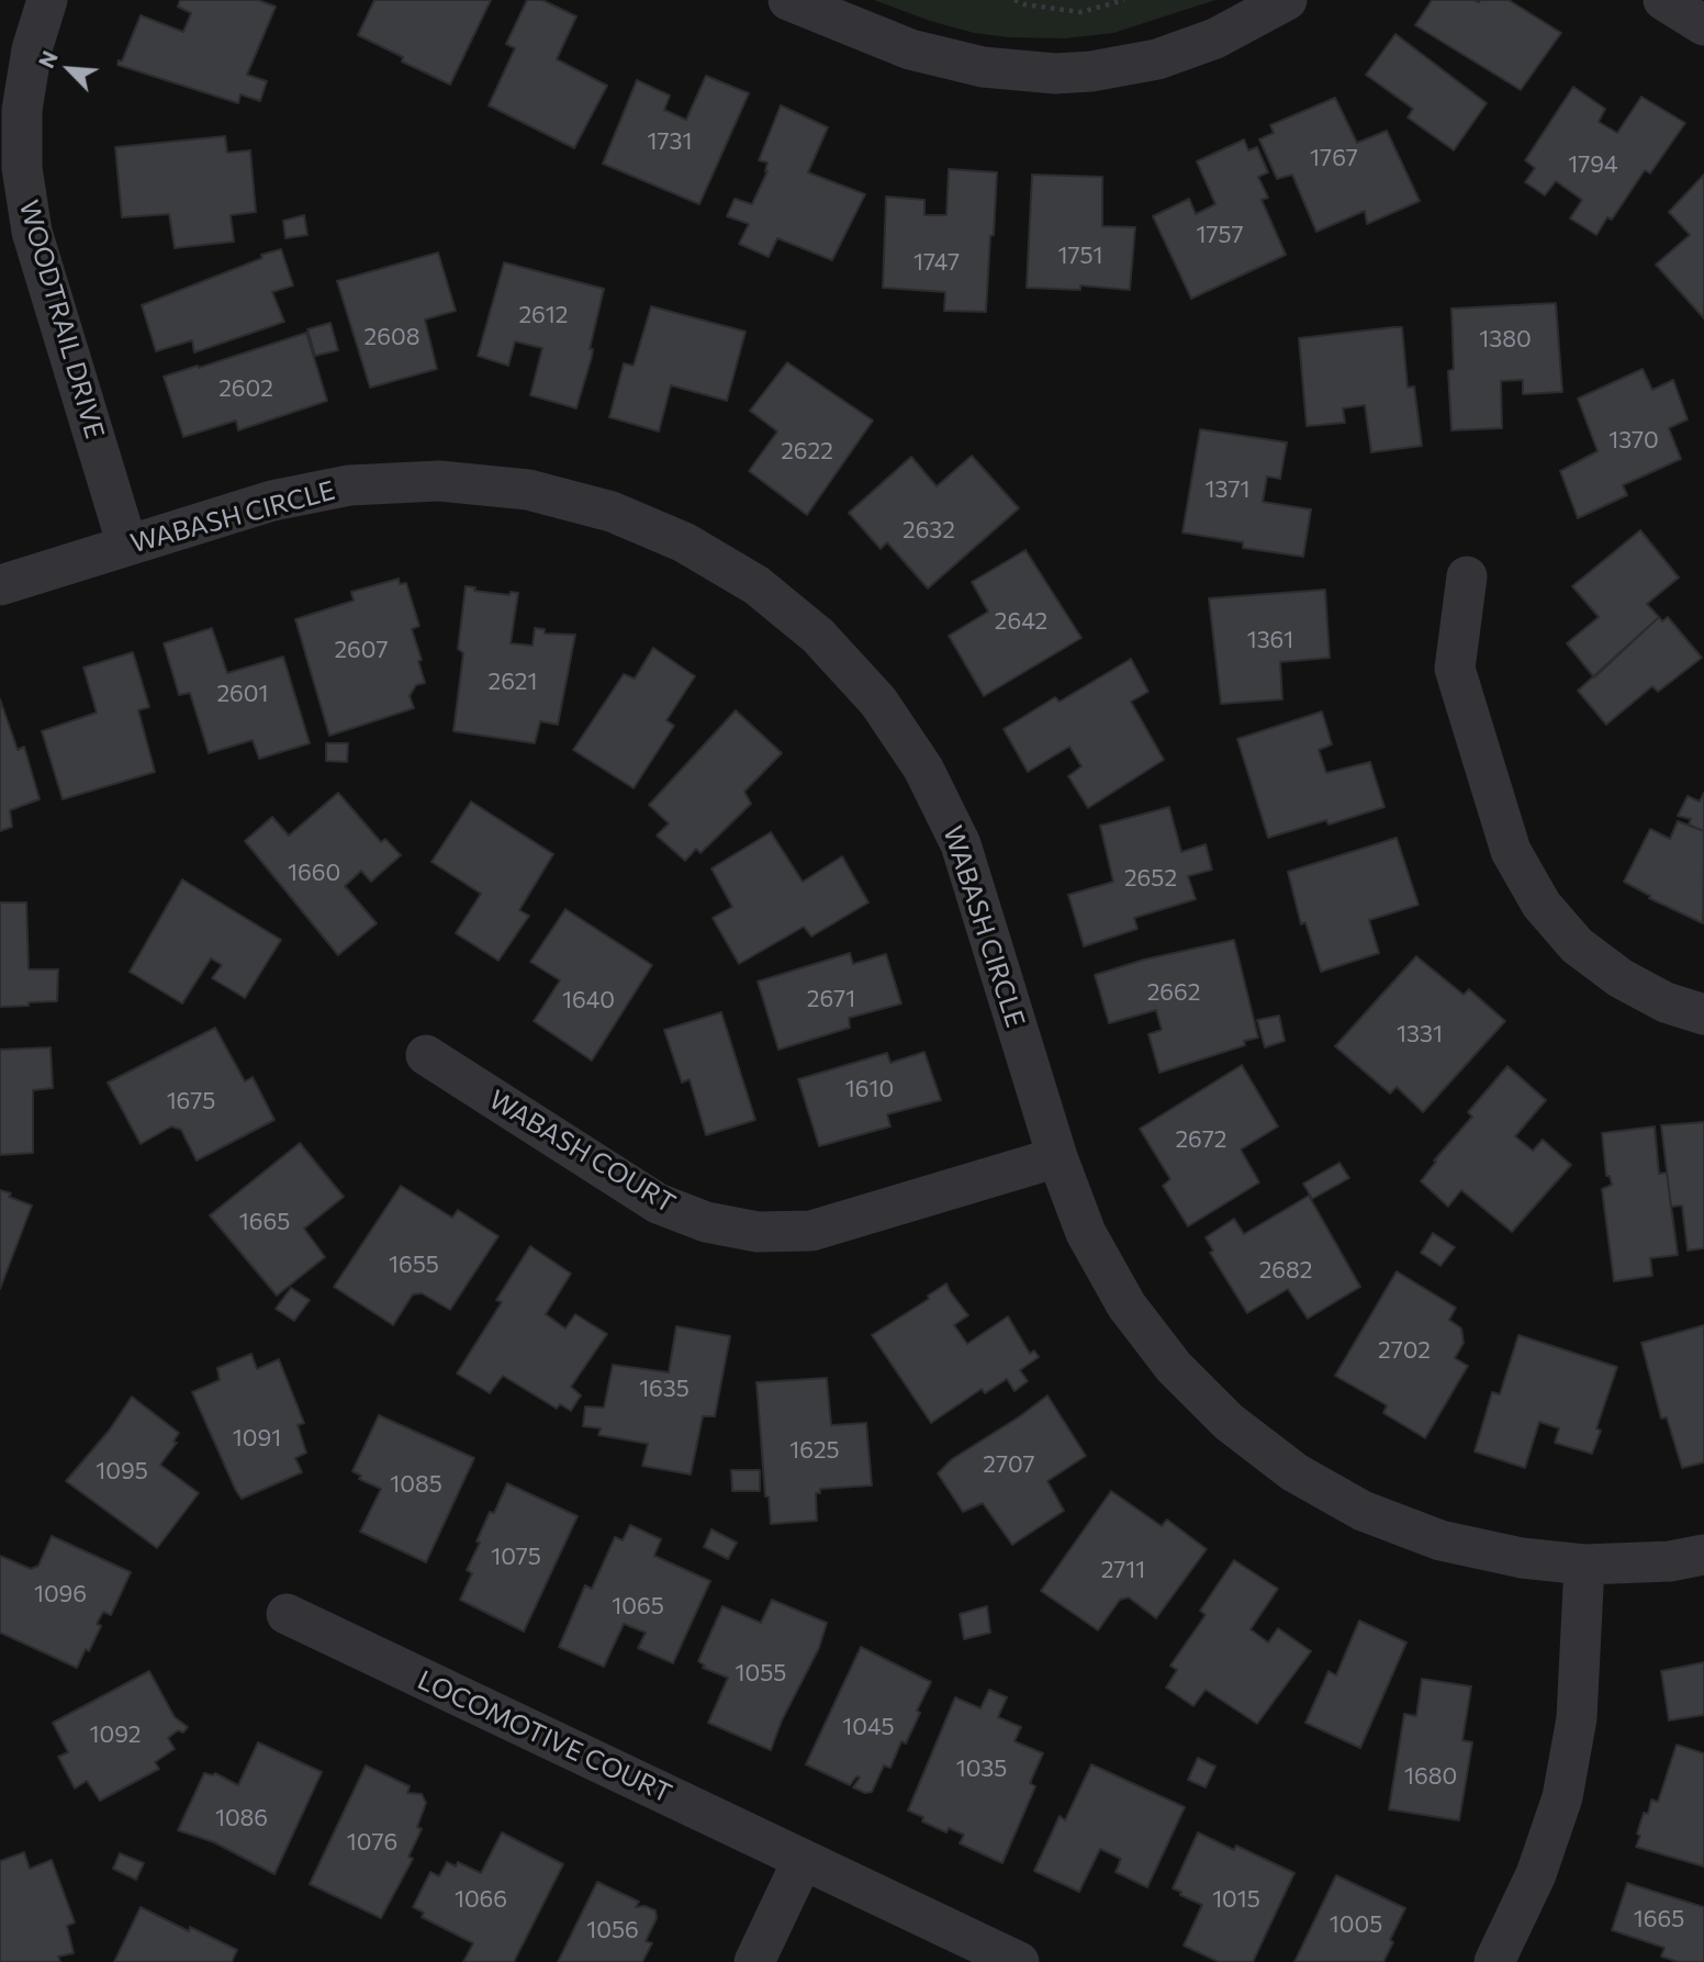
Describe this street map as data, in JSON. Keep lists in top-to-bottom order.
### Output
{
  "streets": {
    "street": [
      "WOODTRAIL DRIVE",
      "WABASH CIRCLE",
      "WABASH COURT",
      "LOCOMOTIVE COURT"
    ]
  },
  "crossings": [
    ["WOODTRAIL DRIVE", "WABASH CIRCLE"],
    ["WABASH CIRCLE", "WABASH COURT"]
  ],
  "house_numbers": [
    "1731",
    "1767",
    "1794",
    "1757",
    "1751",
    "1747",
    "2612",
    "2608",
    "1380",
    "2602",
    "1370",
    "2622",
    "1371",
    "2632",
    "2642",
    "1361",
    "2607",
    "2621",
    "2601",
    "1660",
    "2652",
    "2662",
    "2671",
    "1640",
    "1331",
    "1610",
    "1675",
    "2672",
    "1665",
    "1655",
    "2682",
    "2702",
    "1635",
    "1091",
    "1625",
    "2707",
    "1095",
    "1085",
    "1075",
    "2711",
    "1096",
    "1065",
    "1055",
    "1045",
    "1092",
    "1035",
    "1680",
    "1086",
    "1076",
    "1066",
    "1015",
    "1665",
    "1005",
    "1056"
  ],
  "north": "top left"
}
